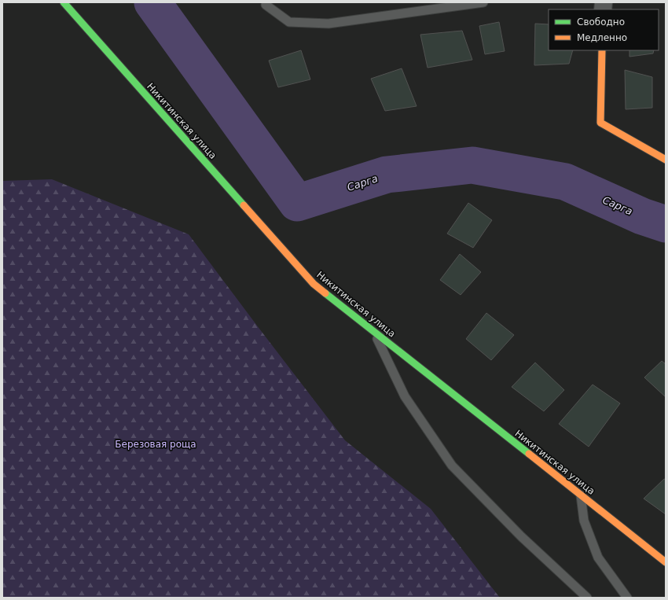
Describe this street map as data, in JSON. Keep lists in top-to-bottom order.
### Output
{
  "streets": {
    "street": ["Никитинская улица"]
  },
  "water": ["Сарга"],
  "parks": ["Березовая роща"],
  "legend": ["Свободно", "Медленно"]
}
